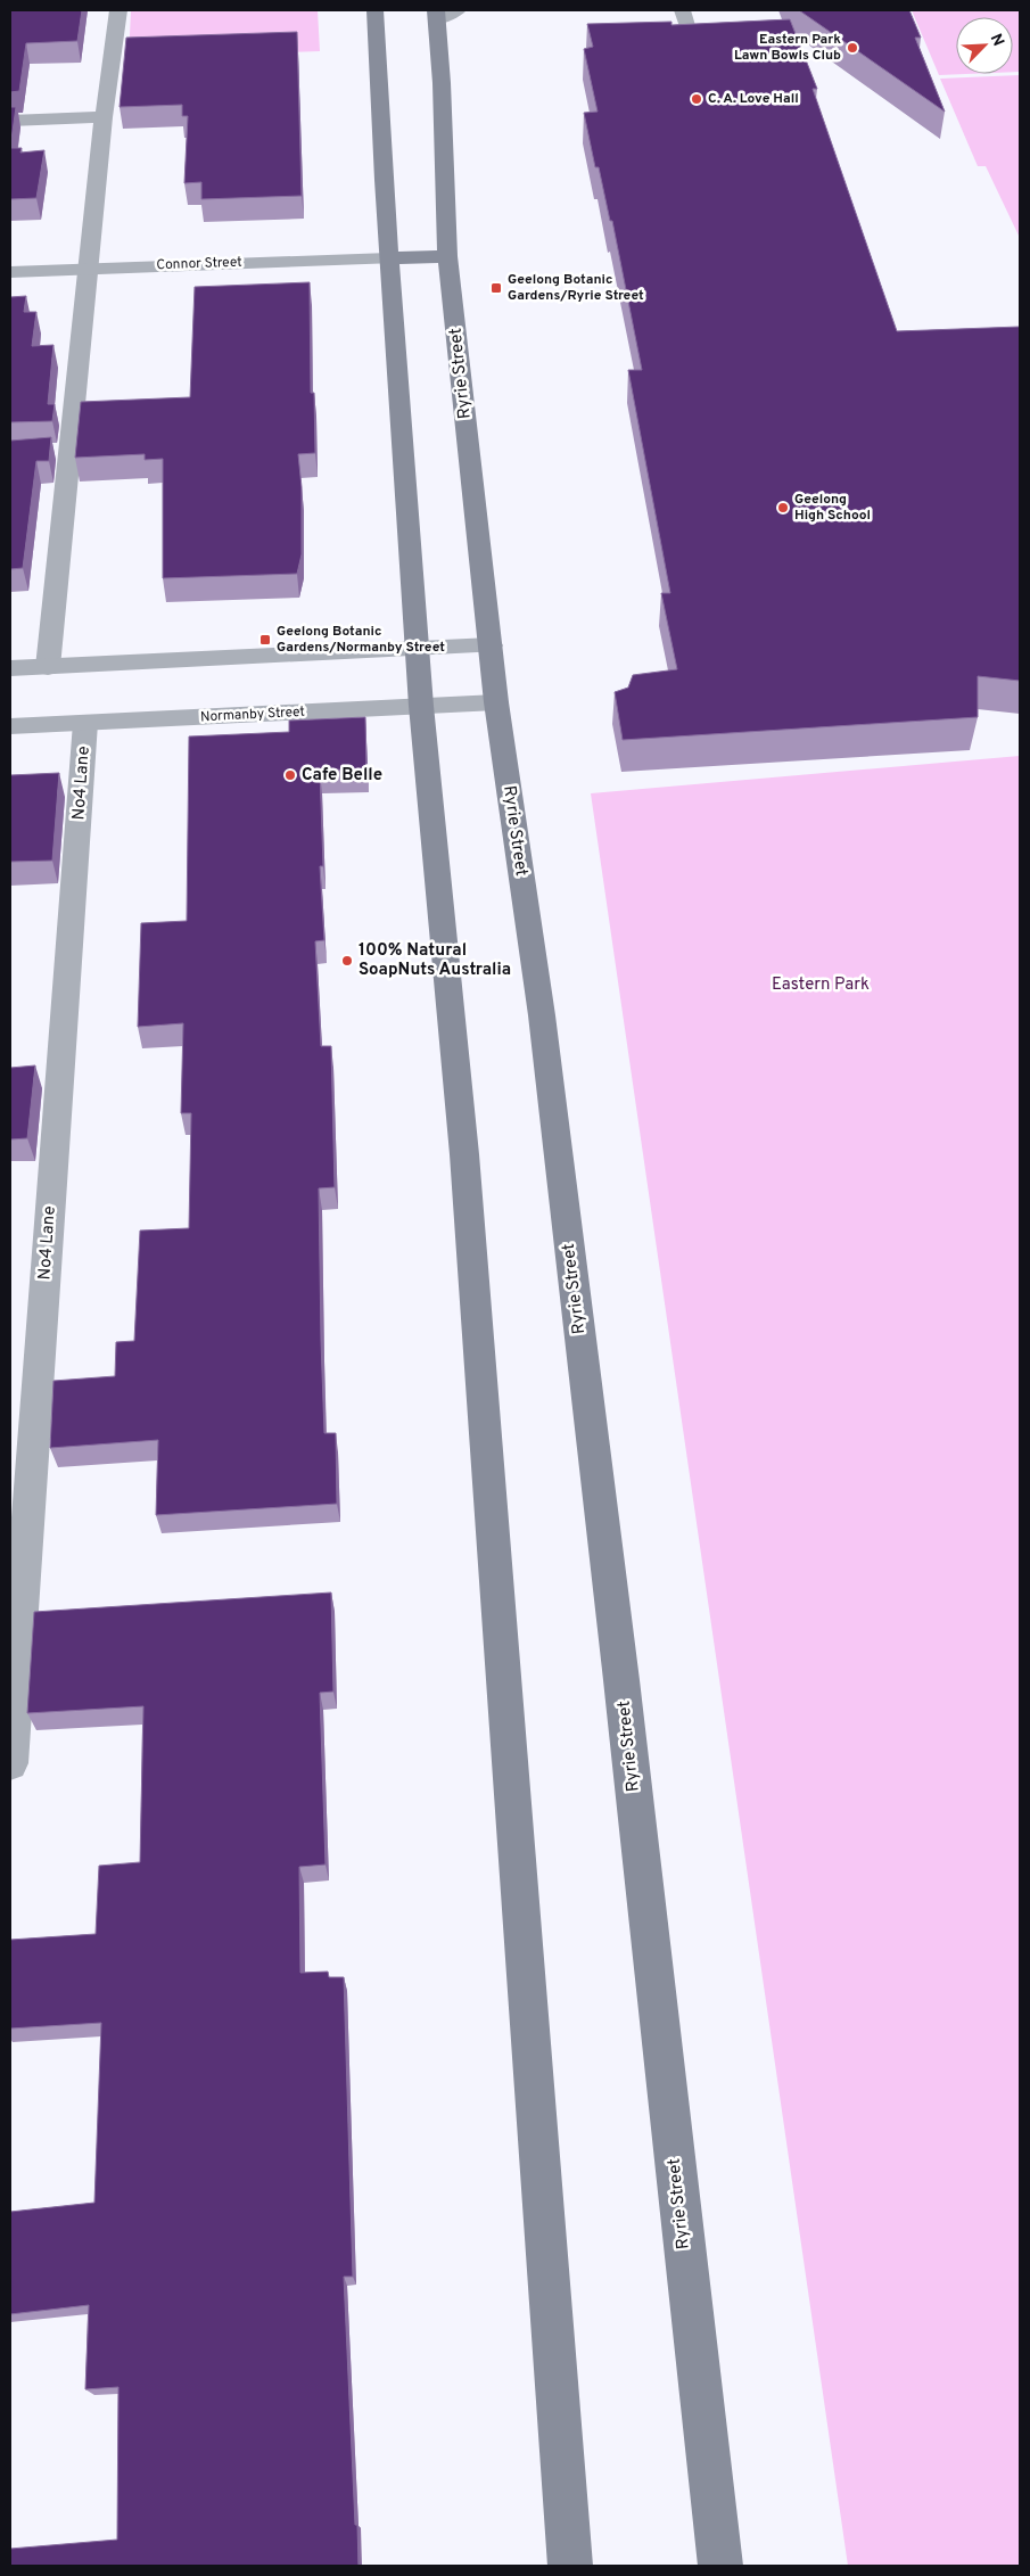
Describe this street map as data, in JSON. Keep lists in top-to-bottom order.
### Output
{
  "streets": {
    "main road": ["Ryrie Street"],
    "street": ["Connor Street", "Normanby Street", "No4 Lane"]
  },
  "crossings": [
    ["Ryrie Street", "Normanby Street"],
    ["Normanby Street", "No4 Lane"]
  ],
  "parks": ["Eastern Park"],
  "places": {
    "other": [
      "Eastern Park Lawn Bowls Club",
      "C. A. Love Hall",
      "Geelong High School",
      "Cafe Belle",
      "100% Natural SoapNuts Australia"
    ],
    "transit": ["Geelong Botanic Gardens/Ryrie Street", "Geelong Botanic Gardens/Normanby Street"]
  },
  "north": "top right"
}
